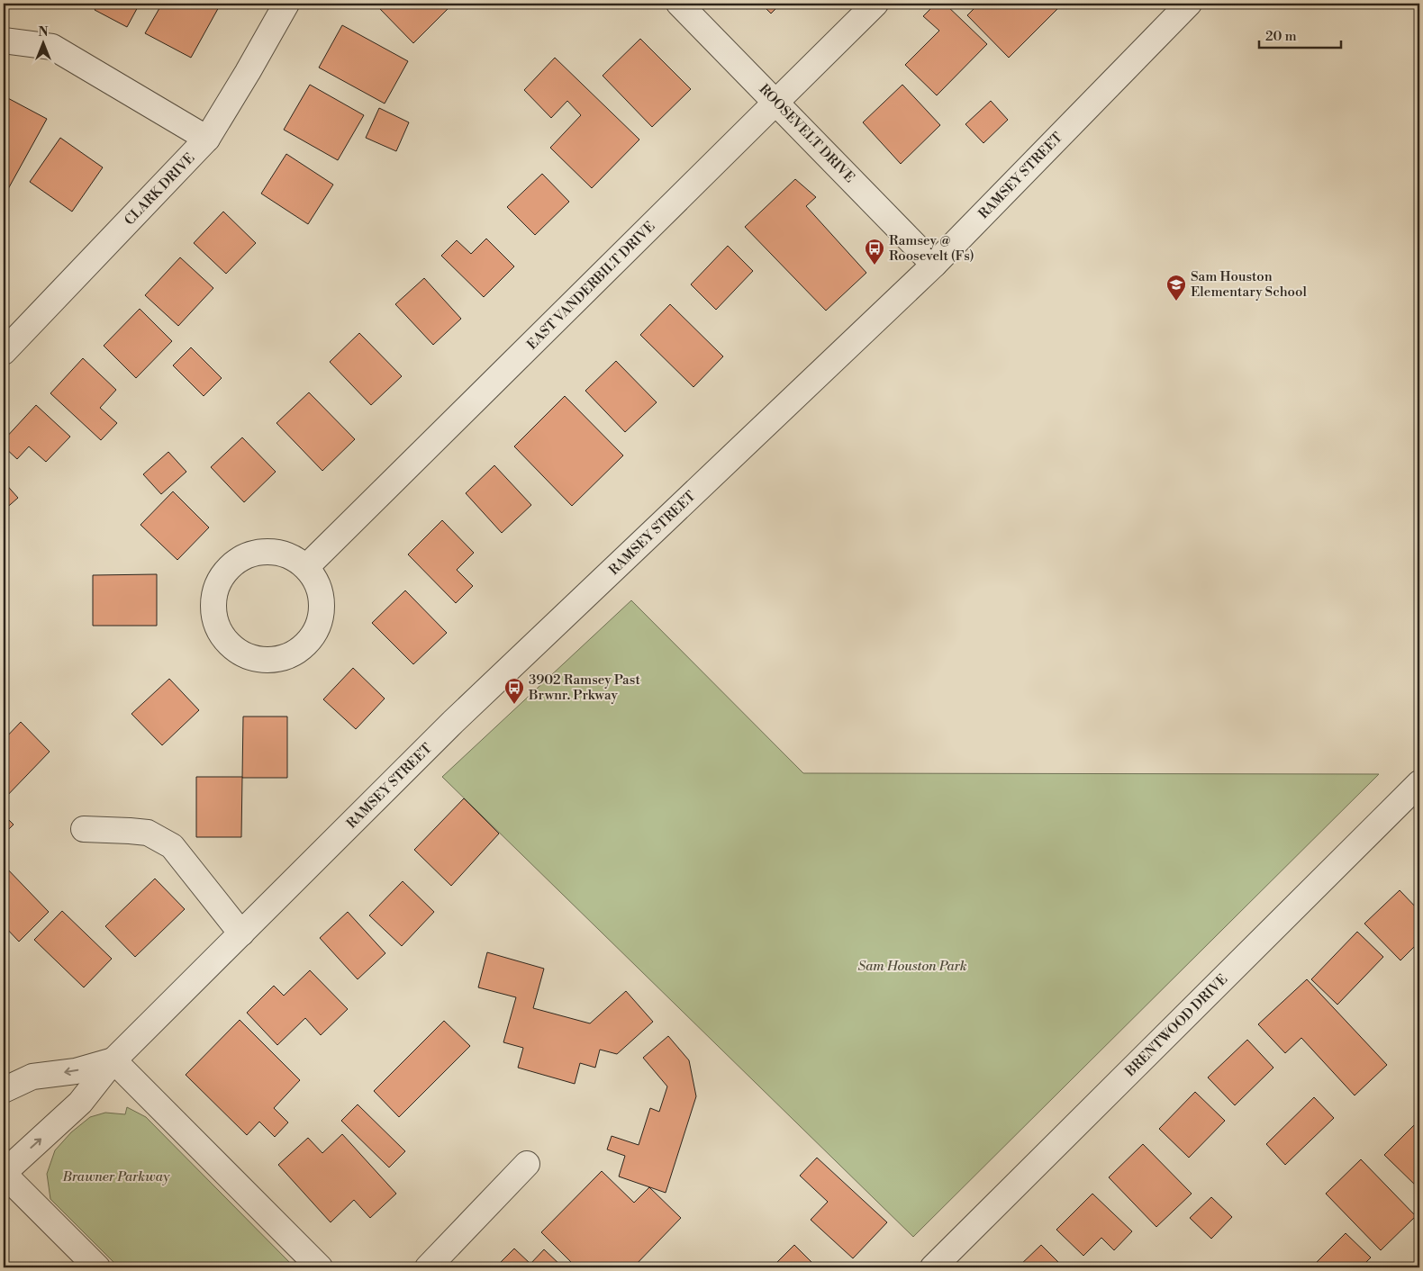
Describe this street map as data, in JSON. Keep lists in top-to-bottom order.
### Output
{
  "streets": {
    "street": [
      "ROOSEVELT DRIVE",
      "RAMSEY STREET",
      "CLARK DRIVE",
      "EAST VANDERBILT DRIVE",
      "BRENTWOOD DRIVE"
    ]
  },
  "crossings": [
    ["ROOSEVELT DRIVE", "RAMSEY STREET"],
    ["ROOSEVELT DRIVE", "EAST VANDERBILT DRIVE"]
  ],
  "parks": ["Sam Houston Park", "Brawner Parkway"],
  "places": {
    "bus stop": ["Ramsey @ Roosevelt (Fs)", "3902 Ramsey Past Brwnr. Prkway"],
    "school or university": ["Sam Houston Elementary School"]
  },
  "scale_bar": "20 m",
  "north": "top"
}
